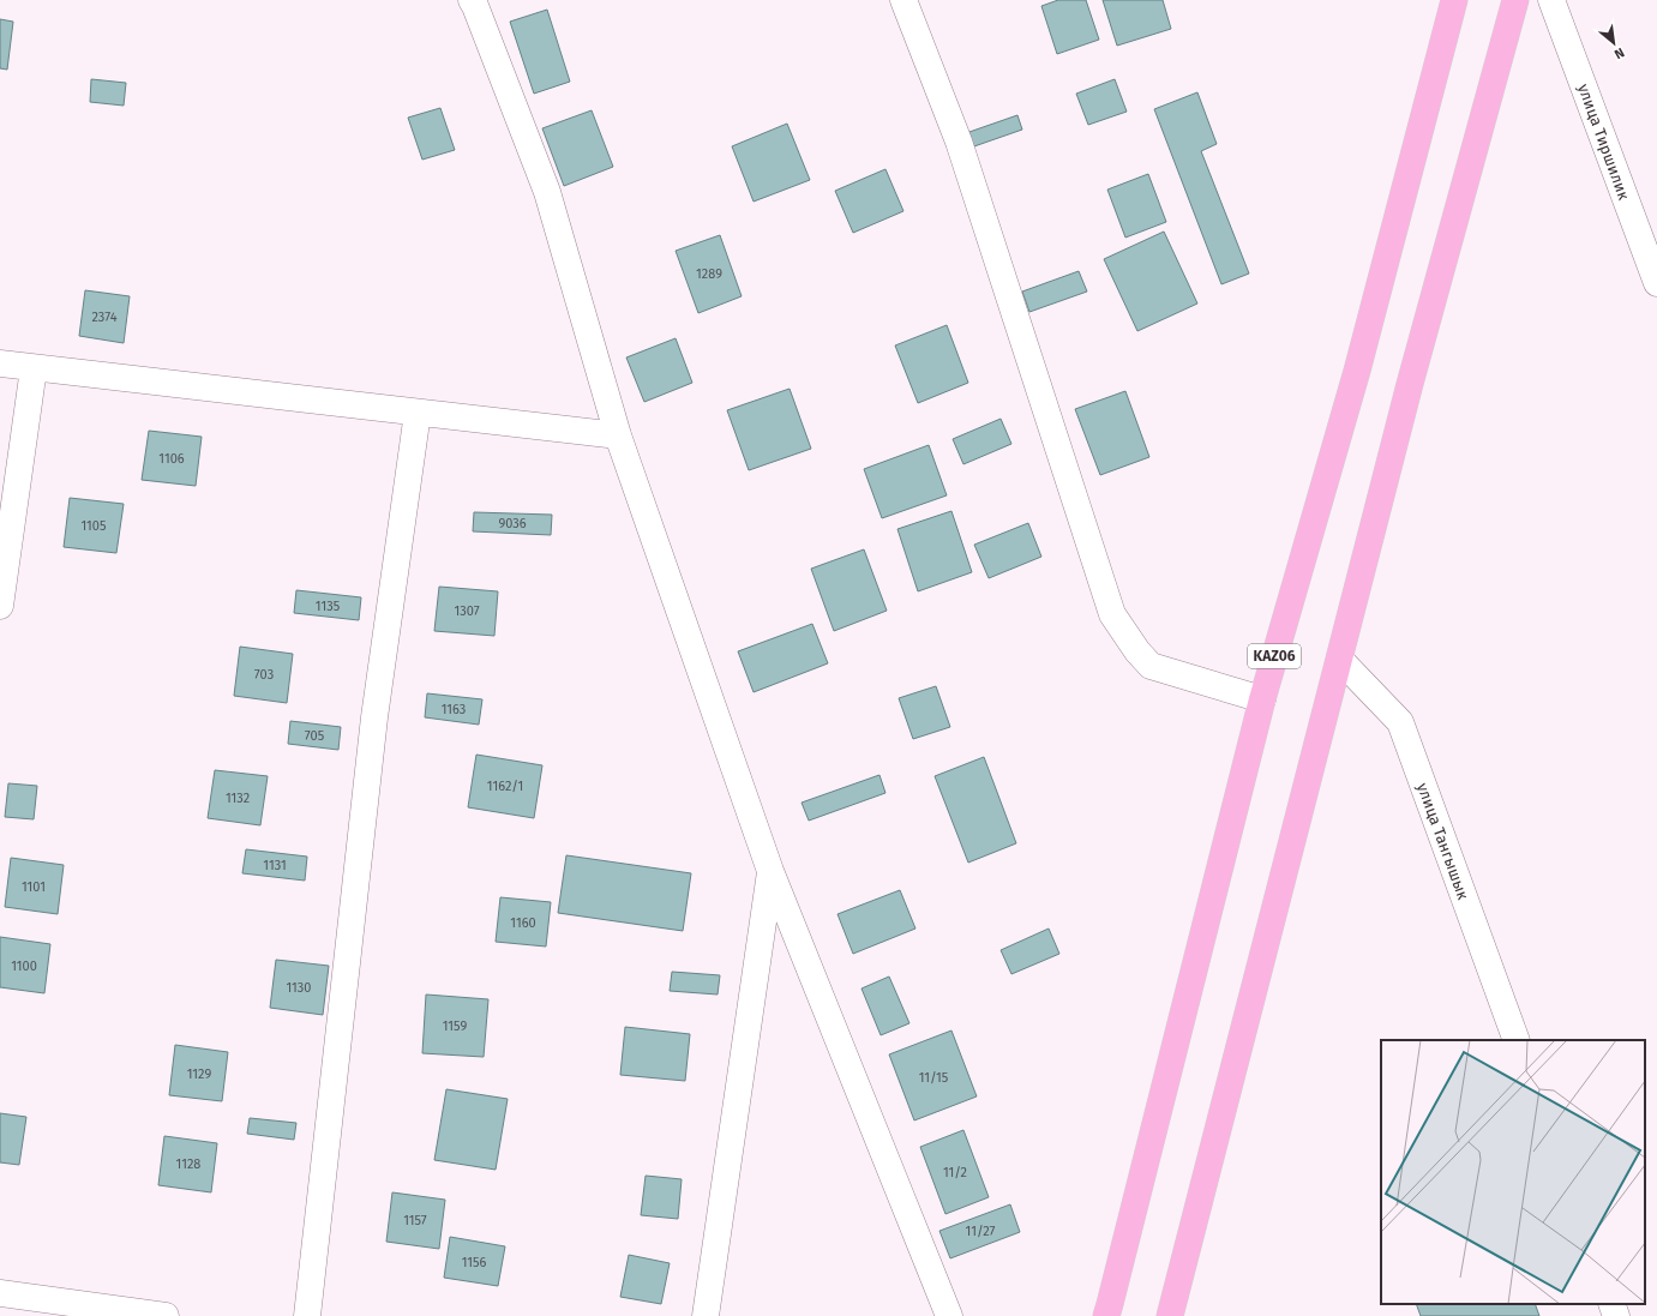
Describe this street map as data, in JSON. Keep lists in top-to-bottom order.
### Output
{
  "streets": {
    "highway": ["KАZ06"],
    "street": ["улица Тиршилик", "улица Тангышык"]
  },
  "house_numbers": [
    "1289",
    "2374",
    "1106",
    "9036",
    "1105",
    "1135",
    "1307",
    "703",
    "1163",
    "705",
    "1162/1",
    "1132",
    "1131",
    "1101",
    "1160",
    "1100",
    "1130",
    "1159",
    "1129",
    "11/15",
    "1128",
    "11/2",
    "1157",
    "11/27",
    "1156"
  ],
  "north": "bottom right"
}
